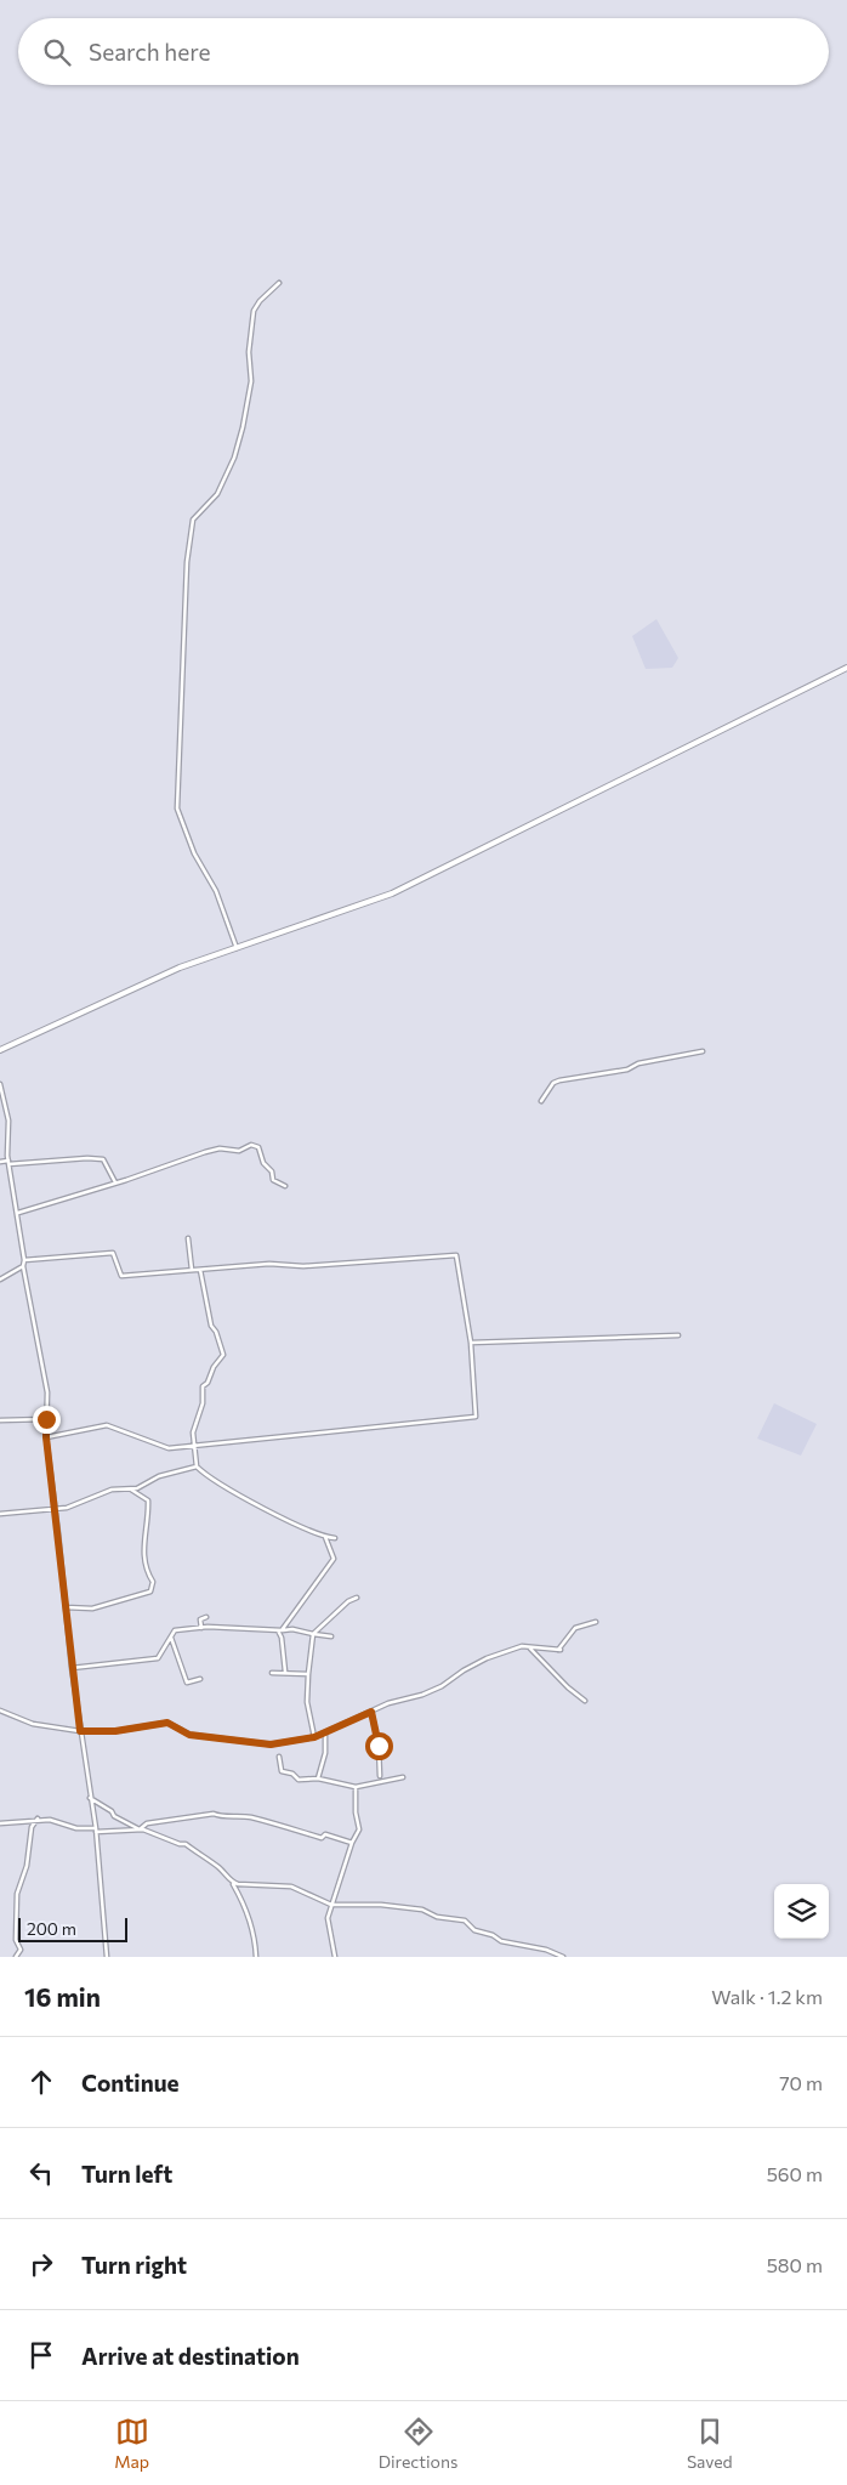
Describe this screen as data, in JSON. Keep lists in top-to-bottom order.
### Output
{
  "scale_bar": "200 m",
  "page": {
    "search": "Search here",
    "scale": "200 m",
    "heading": ["16 min", "Walk · 1.2 km"],
    "list": [
      ["Continue", "70 m"],
      ["Turn left", "560 m"],
      ["Turn right", "580 m"],
      "Arrive at destination"
    ],
    "nav": ["Map", "Directions", "Saved"]
  }
}
